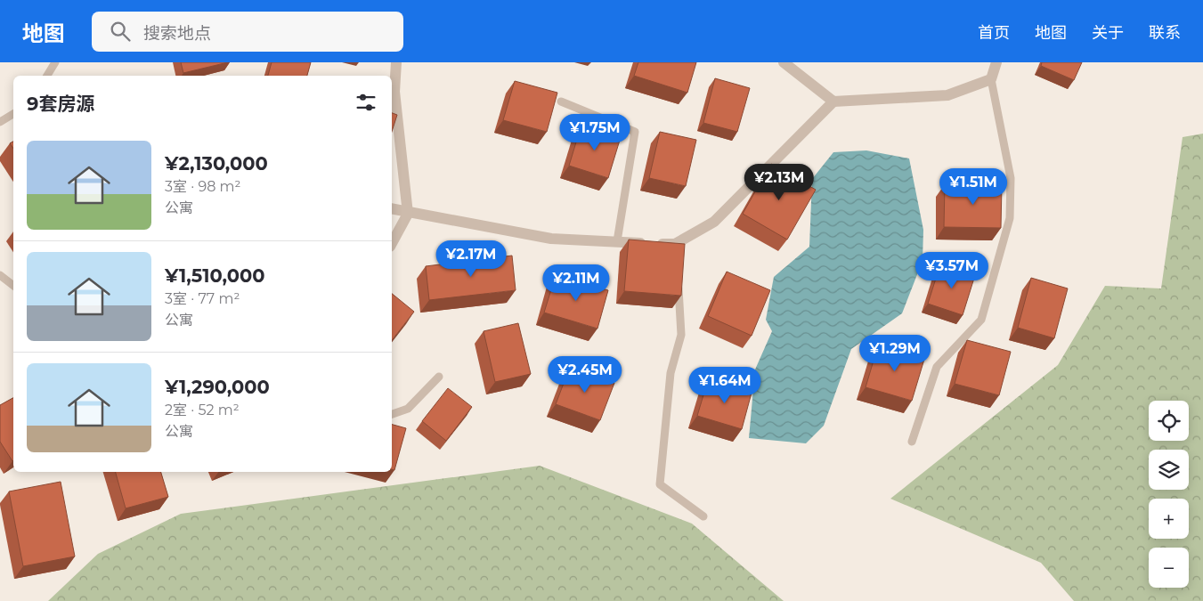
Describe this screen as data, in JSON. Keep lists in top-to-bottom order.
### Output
{
  "page": {
    "header": "地图",
    "search": "搜索地点",
    "nav": [
      "首页",
      "地图",
      "关于",
      "联系"
    ],
    "heading": "9套房源",
    "price": [
      "¥1.75M",
      "¥2.13M",
      "¥1.51M",
      "¥2.17M",
      "¥3.57M",
      "¥2.11M",
      "¥1.29M",
      "¥2.45M",
      "¥1.64M"
    ],
    "list": [
      {
        "name": "¥2,130,000",
        "note": "3室 · 98 m² · 公寓"
      },
      {
        "name": "¥1,510,000",
        "note": "3室 · 77 m² · 公寓"
      },
      {
        "name": "¥1,290,000",
        "note": "2室 · 52 m² · 公寓"
      }
    ],
    "map_buttons": ["+", "−"]
  }
}
